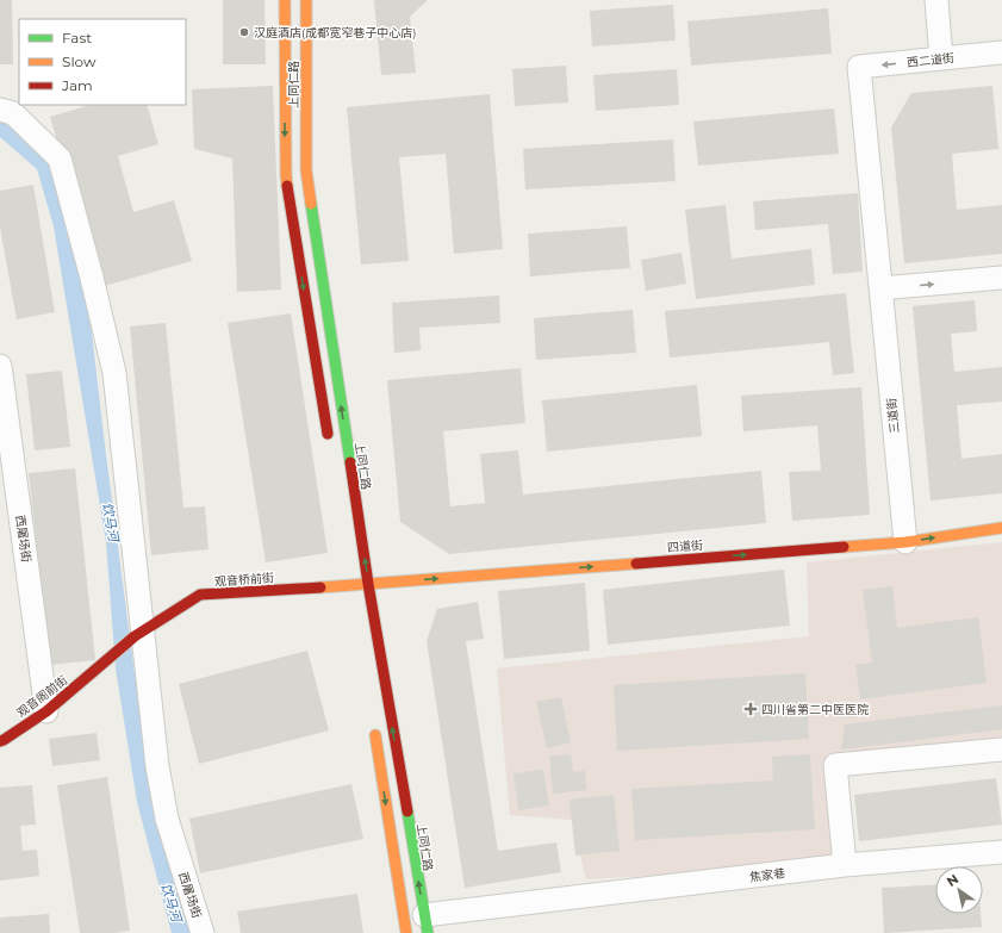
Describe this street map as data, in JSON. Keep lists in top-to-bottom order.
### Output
{
  "streets": {
    "street": [
      "西二道街",
      "上同仁路",
      "三道街",
      "西屠场街",
      "四道街",
      "观音桥前街",
      "观音阁前街",
      "焦家巷"
    ]
  },
  "crossings": [
    ["西二道街", "三道街"],
    ["上同仁路", "四道街"],
    ["上同仁路", "观音桥前街"],
    ["上同仁路", "焦家巷"],
    ["三道街", "四道街"],
    ["西屠场街", "观音桥前街"],
    ["西屠场街", "观音阁前街"],
    ["四道街", "观音桥前街"],
    ["观音桥前街", "观音阁前街"]
  ],
  "one_way": ["西二道街", "四道街"],
  "water": ["饮马河"],
  "places": {
    "other": ["汉庭酒店(成都宽窄巷子中心店)"],
    "health": ["四川省第二中医医院"]
  },
  "legend": ["Fast", "Slow", "Jam"],
  "north": "top left"
}
